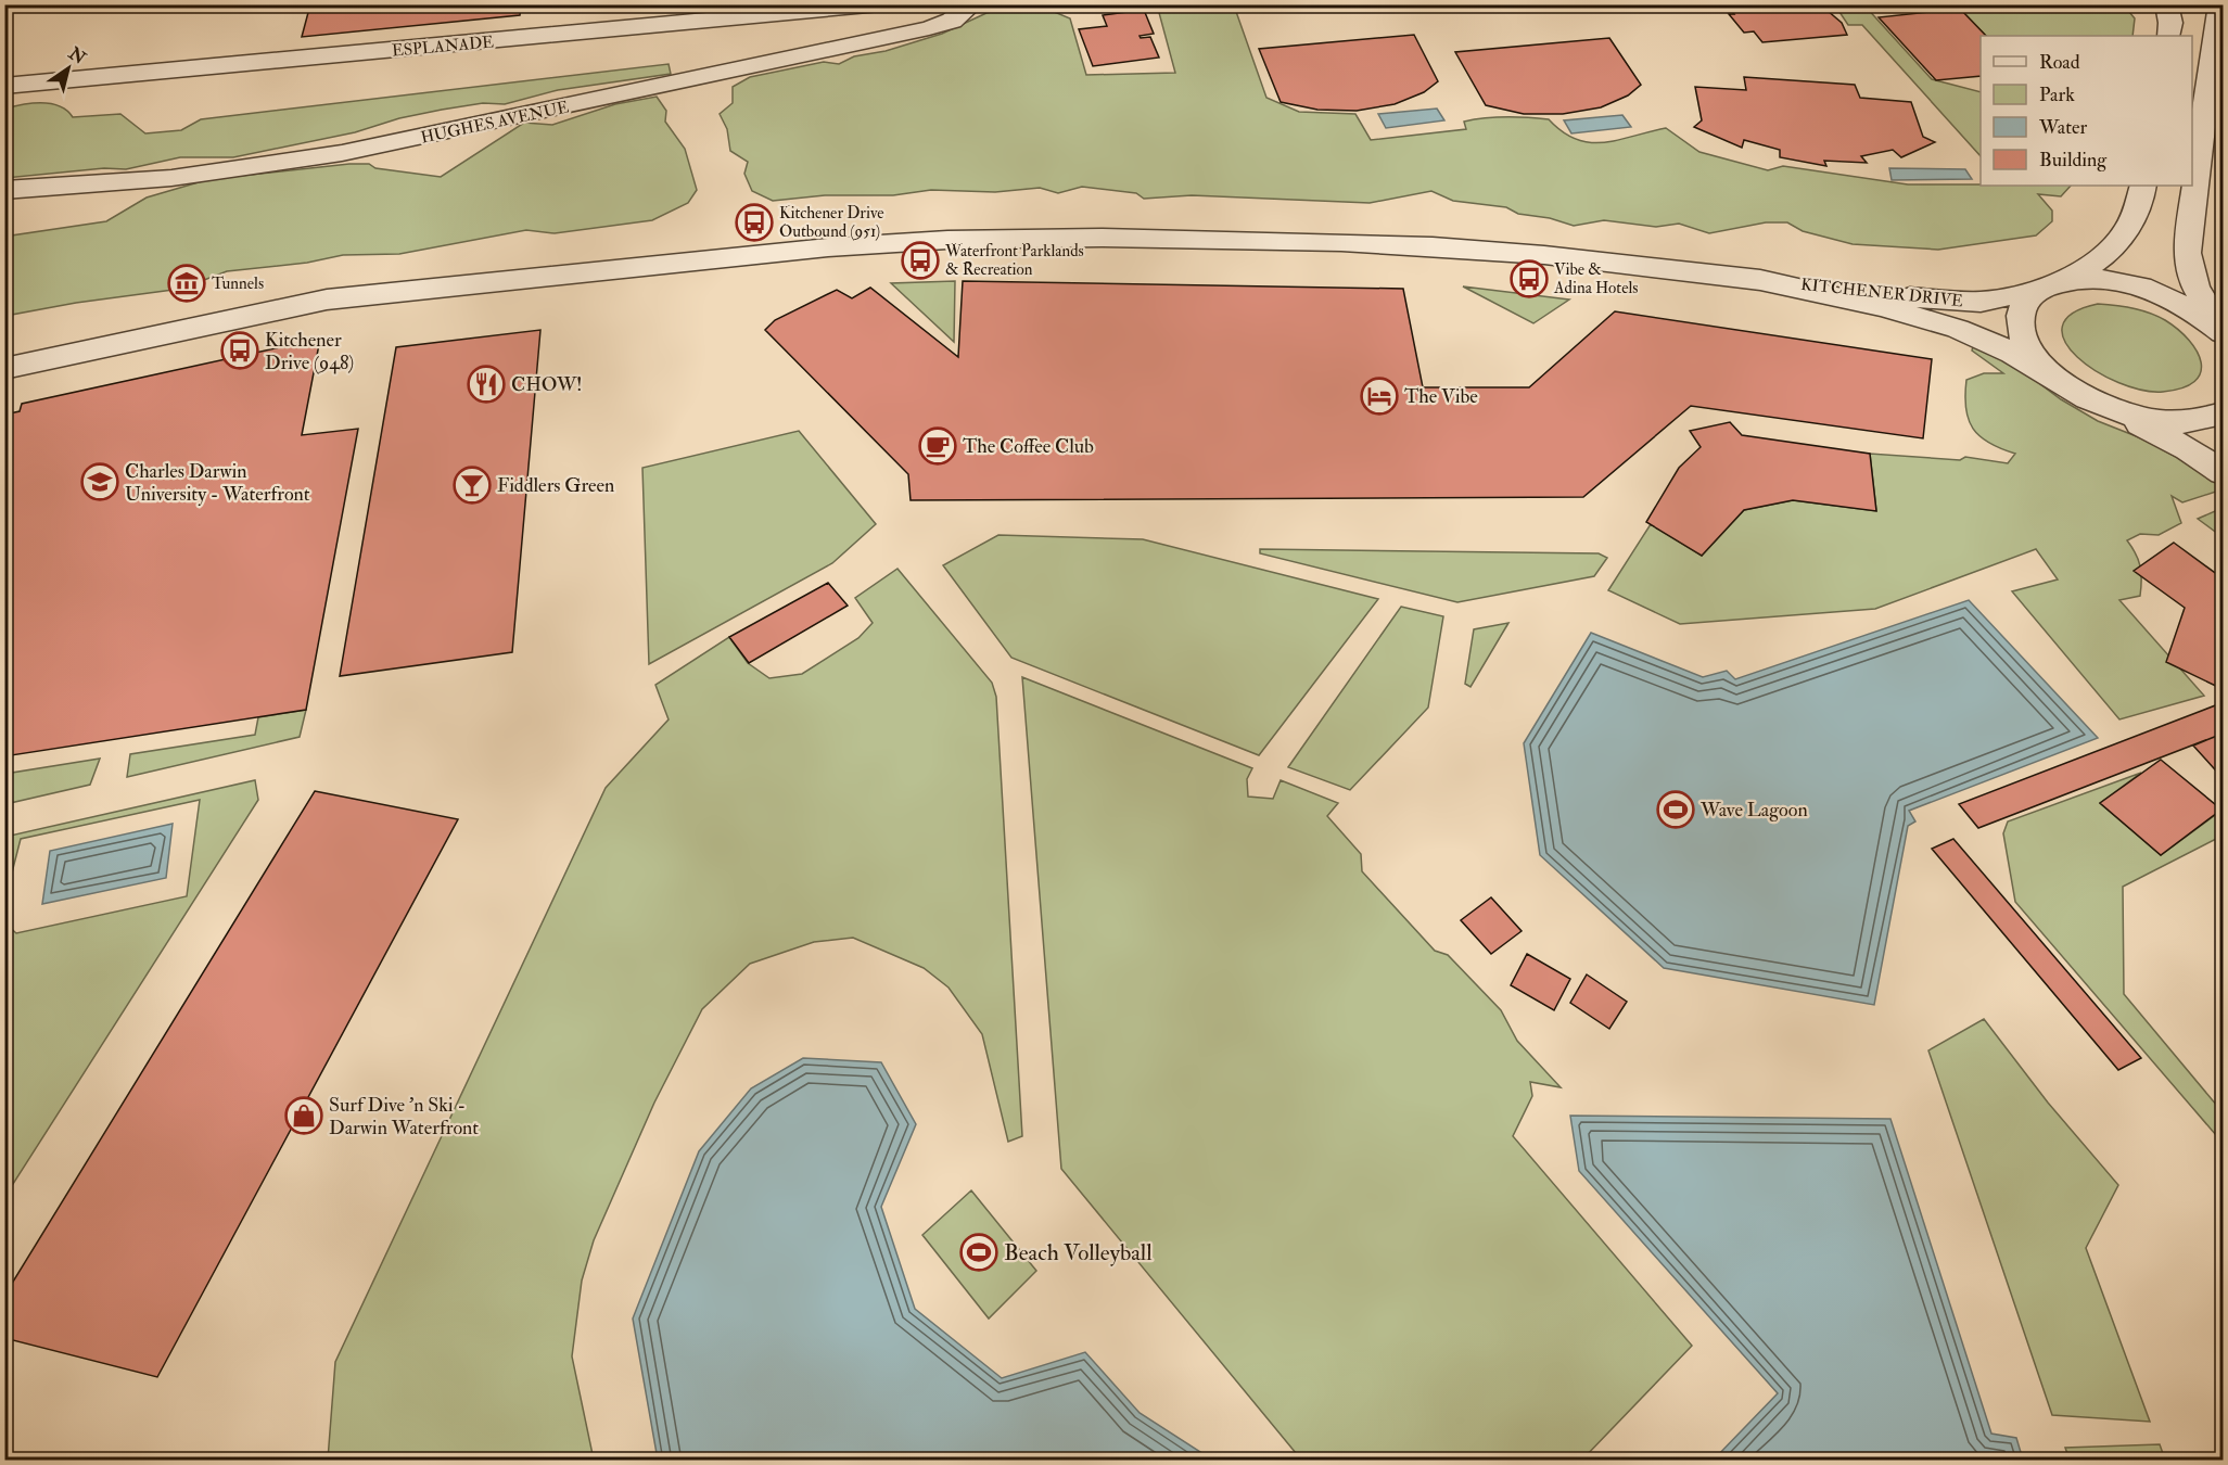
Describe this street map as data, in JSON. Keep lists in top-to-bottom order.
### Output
{
  "streets": {
    "street": ["ESPLANADE", "HUGHES AVENUE", "KITCHENER DRIVE"]
  },
  "places": {
    "bus stop": [
      "Kitchener Drive Outbound (951)",
      "Waterfront Parklands & Recreation",
      "Vibe & Adina Hotels",
      "Kitchener Drive (948)"
    ],
    "museum": ["Tunnels"],
    "restaurant": ["CHOW!"],
    "hotel": ["The Vibe"],
    "cafe": ["The Coffee Club"],
    "school or university": ["Charles Darwin University - Waterfront"],
    "bar": ["Fiddlers Green"],
    "sports": ["Wave Lagoon", "Beach Volleyball"],
    "shop": ["Surf Dive 'n Ski - Darwin Waterfront"]
  },
  "legend": [
    "Road",
    "Park",
    "Water",
    "Building"
  ],
  "north": "top right"
}
